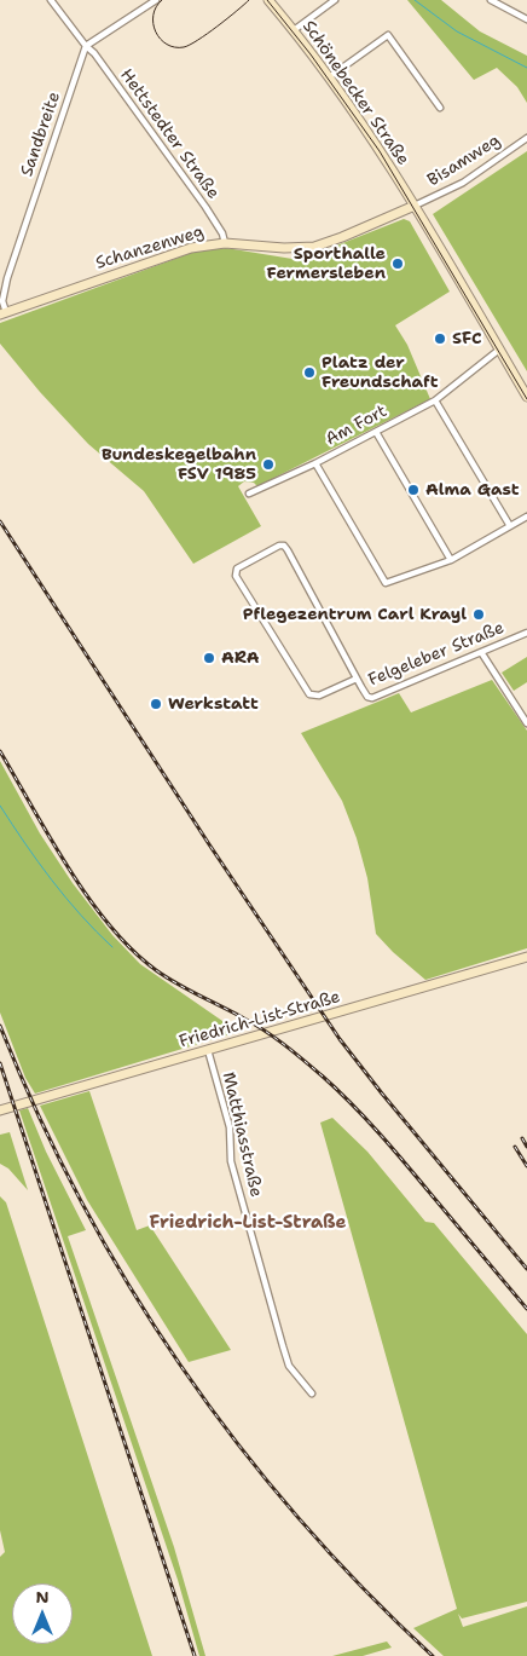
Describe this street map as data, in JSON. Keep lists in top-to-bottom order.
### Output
{
  "streets": {
    "main road": ["Schönebecker Straße", "Schanzenweg", "Friedrich-List-Straße"],
    "street": [
      "Sandbreite",
      "Hettstedter Straße",
      "Bisamweg",
      "Am Fort",
      "Felgeleber Straße",
      "Matthiasstraße"
    ]
  },
  "crossings": [
    ["Schönebecker Straße", "Bisamweg"],
    ["Schönebecker Straße", "Schanzenweg"],
    ["Schönebecker Straße", "Am Fort"],
    ["Sandbreite", "Hettstedter Straße"],
    ["Sandbreite", "Schanzenweg"],
    ["Hettstedter Straße", "Schanzenweg"],
    ["Bisamweg", "Schanzenweg"],
    ["Friedrich-List-Straße", "Matthiasstraße"]
  ],
  "districts": ["Friedrich-List-Straße"],
  "places": [
    "Sporthalle Fermersleben",
    "SFC",
    "Platz der Freundschaft",
    "Bundeskegelbahn FSV 1985",
    "Alma Gast",
    "Pflegezentrum Carl Krayl",
    "ARA",
    "Werkstatt"
  ],
  "north": "top"
}
